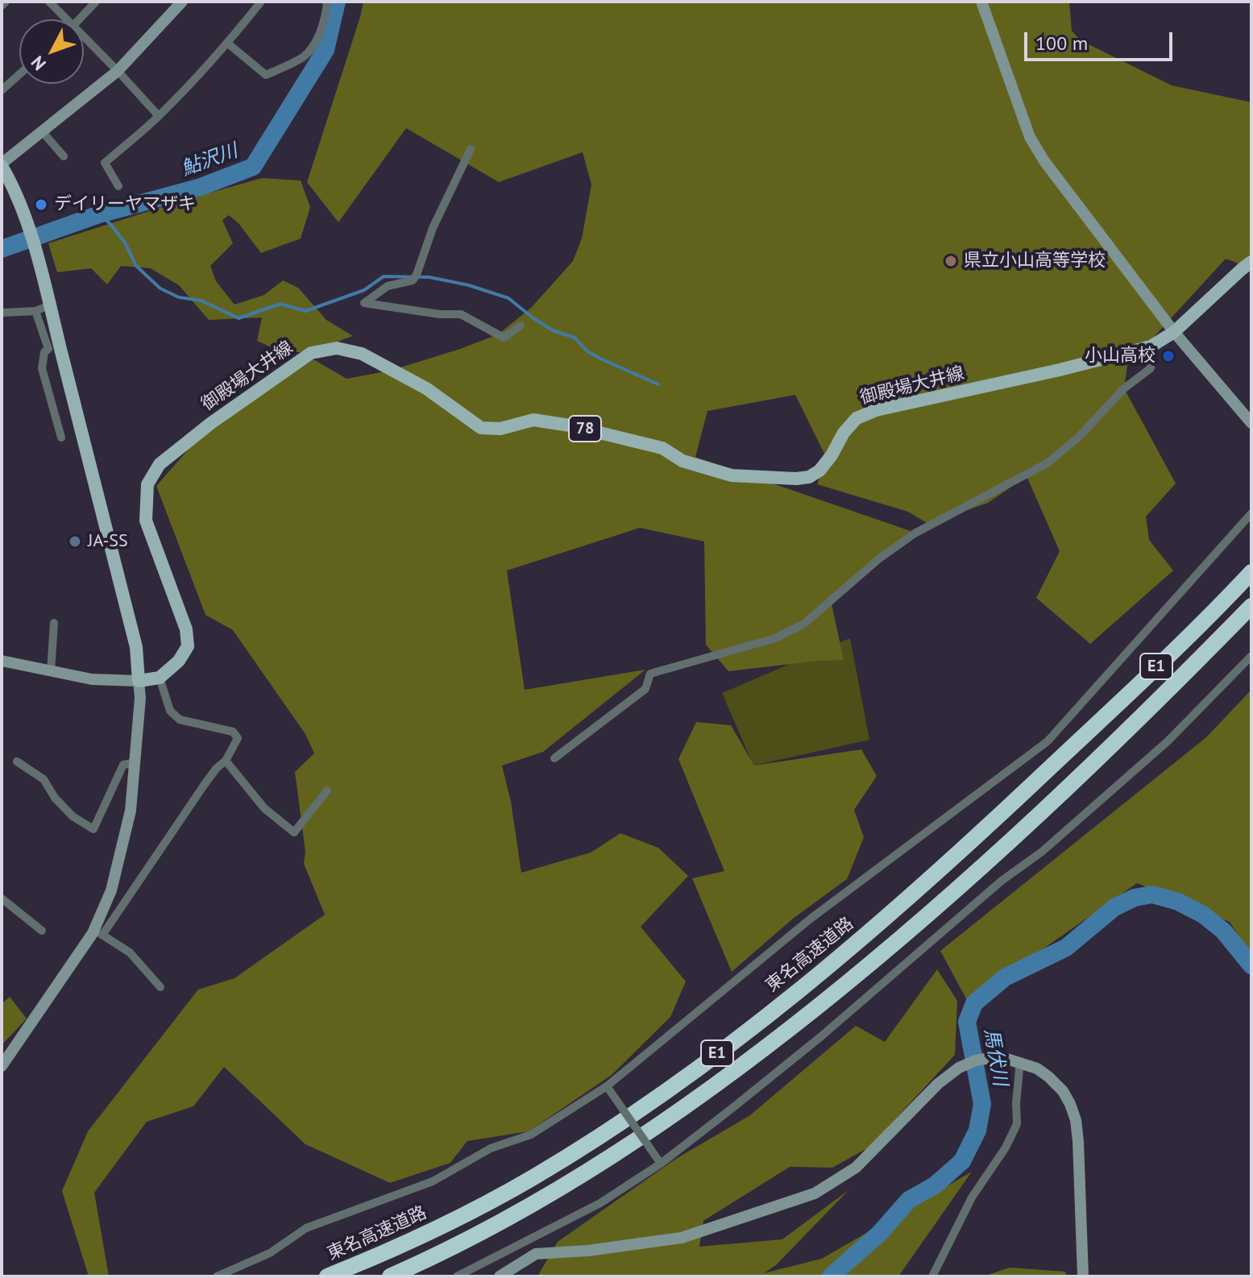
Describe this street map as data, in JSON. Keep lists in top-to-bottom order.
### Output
{
  "streets": {
    "highway": ["E1", "東名高速道路"],
    "main road": ["御殿場大井線", "78"]
  },
  "water": ["鮎沢川", "馬伏川"],
  "places": [
    "デイリーヤマザキ",
    "県立小山高等学校",
    "小山高校",
    "JA-SS"
  ],
  "scale_bar": "100 m",
  "north": "bottom left"
}
